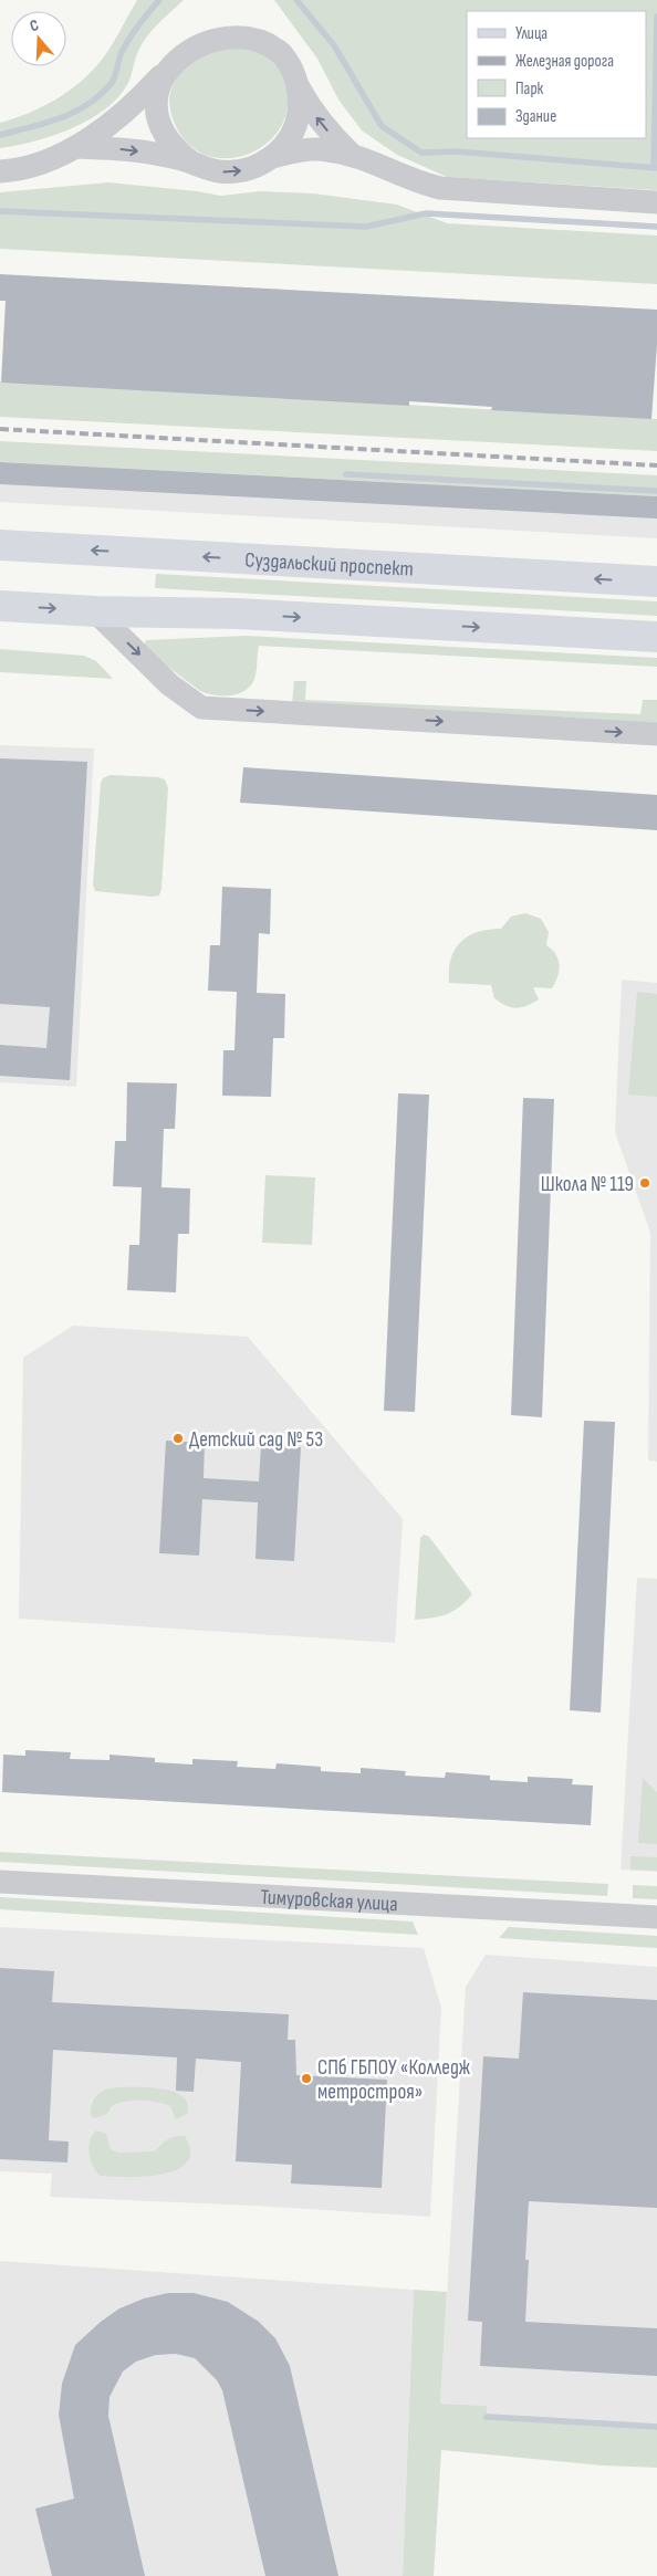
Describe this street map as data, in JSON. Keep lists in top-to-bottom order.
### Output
{
  "streets": {
    "main road": ["Суздальский проспект"],
    "street": ["Тимуровская улица"]
  },
  "places": ["Школа № 119", "Детский сад № 53", "СПб ГБПОУ «Колледж метростроя»"],
  "legend": [
    "Улица",
    "Железная дорога",
    "Парк",
    "Здание"
  ],
  "north": "top"
}
